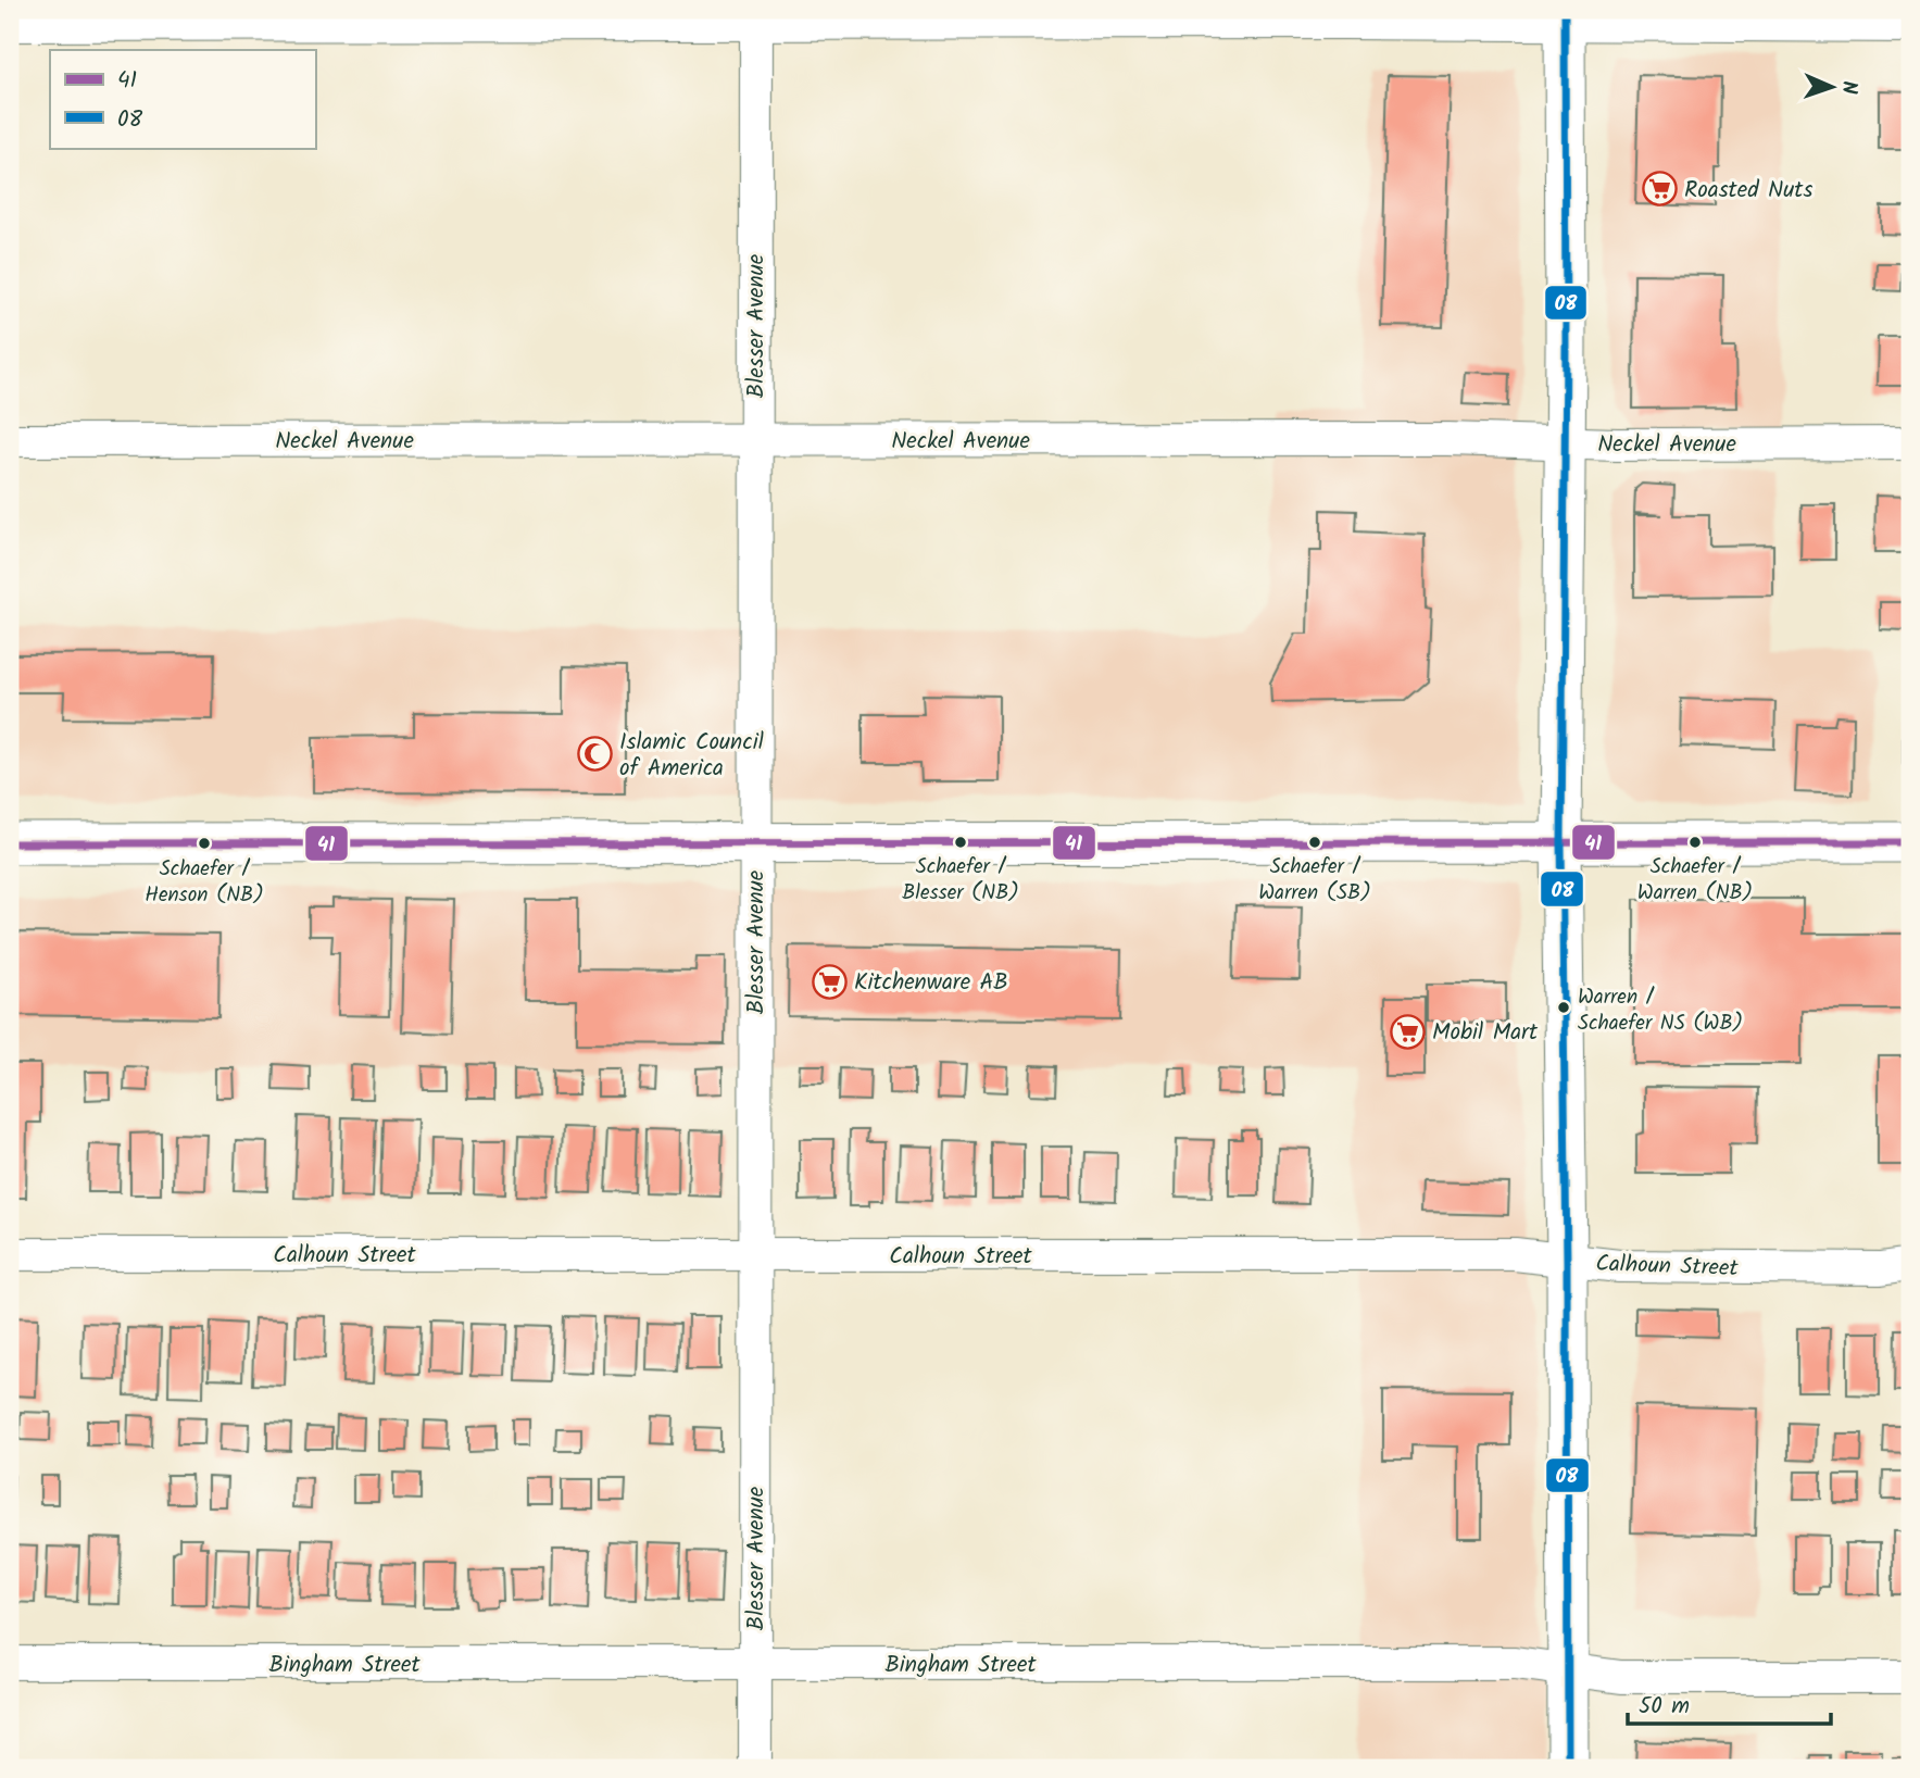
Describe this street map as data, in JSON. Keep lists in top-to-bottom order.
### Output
{
  "streets": {
    "street": [
      "Blesser Avenue",
      "Neckel Avenue",
      "Calhoun Street",
      "Bingham Street"
    ]
  },
  "crossings": [
    ["Blesser Avenue", "Neckel Avenue"],
    ["Blesser Avenue", "Calhoun Street"],
    ["Blesser Avenue", "Bingham Street"]
  ],
  "places": {
    "supermarket": ["Roasted Nuts", "Kitchenware AB", "Mobil Mart"],
    "mosque": ["Islamic Council of America"],
    "other": [
      "Schaefer / Blesser (NB)",
      "Schaefer / Warren (SB)",
      "Schaefer / Warren (NB)",
      "Schaefer / Henson (NB)",
      "Warren / Schaefer NS (WB)"
    ]
  },
  "lines": ["transit line 08", "transit line 41"],
  "legend": ["41", "08"],
  "scale_bar": "50 m",
  "north": "right"
}
